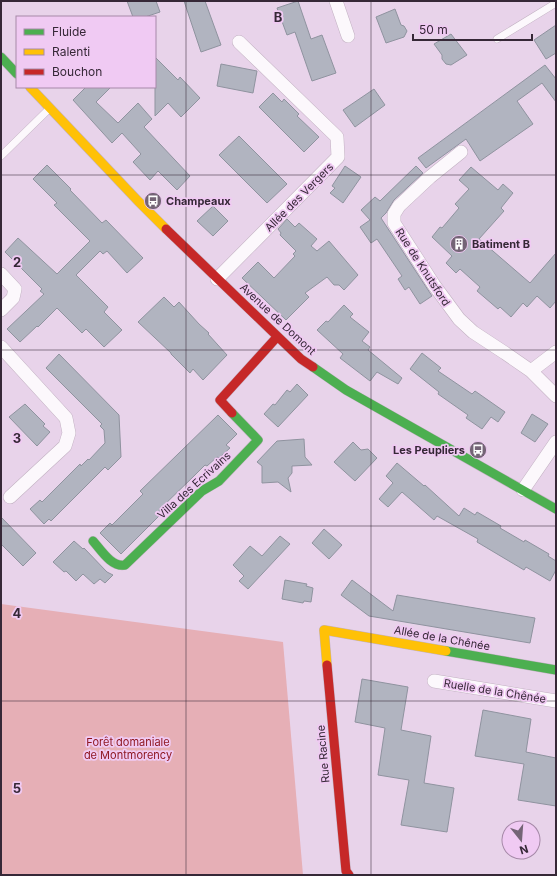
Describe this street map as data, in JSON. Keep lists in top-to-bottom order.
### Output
{
  "streets": {
    "street": [
      "Allée des Vergers",
      "Rue de Knutsford",
      "Avenue de Domont",
      "Villa des Ecrivains",
      "Allée de la Chênée",
      "Ruelle de la Chênée",
      "Rue Racine"
    ]
  },
  "crossings": [
    ["Allée des Vergers", "Avenue de Domont"],
    ["Avenue de Domont", "Villa des Ecrivains"],
    ["Allée de la Chênée", "Rue Racine"]
  ],
  "parks": ["Forêt domaniale de Montmorency"],
  "places": {
    "bus stop": ["Champeaux", "Les Peupliers"],
    "building": ["Batiment B"]
  },
  "legend": ["Fluide", "Ralenti", "Bouchon"],
  "scale_bar": "50 m",
  "north": "bottom",
  "grid": {
    "columns": ["B"],
    "rows": [
      "2",
      "3",
      "4",
      "5"
    ]
  }
}
